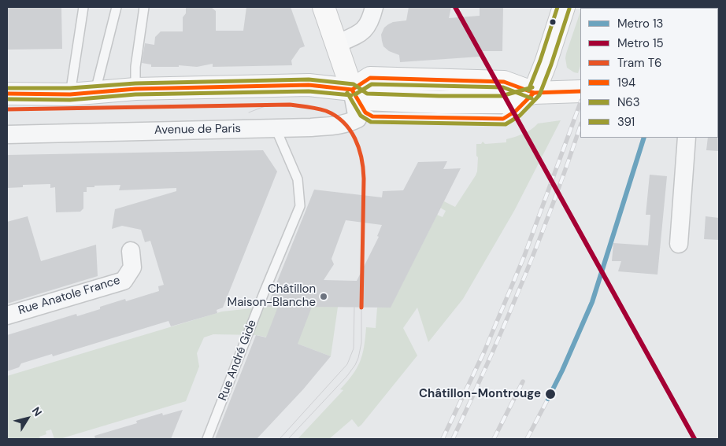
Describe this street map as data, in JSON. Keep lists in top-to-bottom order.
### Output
{
  "streets": {
    "street": ["Avenue de Paris", "Rue Anatole France"],
    "lane": ["Rue André Gide"]
  },
  "crossings": [
    ["Avenue de Paris", "Rue André Gide"]
  ],
  "places": ["Châtillon Maison-Blanche", "Châtillon-Montrouge"],
  "lines": [
    "metro line 15",
    "transit line 391",
    "transit line N63",
    "transit line 194",
    "tram line T6",
    "metro line 13"
  ],
  "legend": [
    "Metro 13",
    "Metro 15",
    "Tram T6",
    "194",
    "N63",
    "391"
  ],
  "north": "top right"
}
